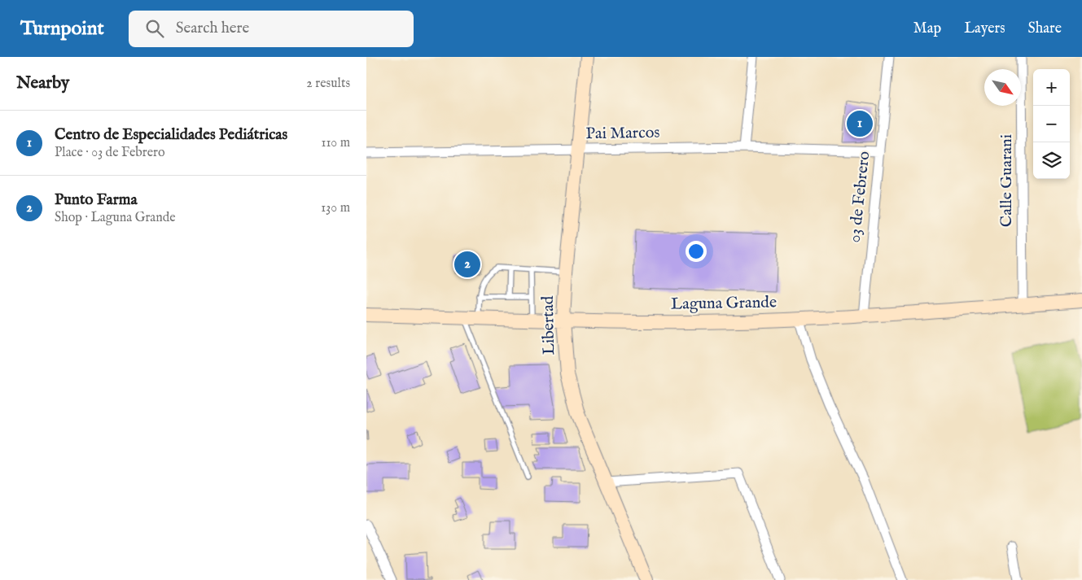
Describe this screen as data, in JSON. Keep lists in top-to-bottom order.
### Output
{
  "streets": {
    "main road": ["Laguna Grande", "Libertad"],
    "street": ["Pai Marcos", "Calle Guarani", "03 de Febrero"]
  },
  "crossings": [
    ["Pai Marcos", "03 de Febrero"],
    ["Pai Marcos", "Libertad"],
    ["Calle Guarani", "Laguna Grande"],
    ["03 de Febrero", "Laguna Grande"],
    ["Laguna Grande", "Libertad"]
  ],
  "north": "bottom right",
  "page": {
    "header": "Turnpoint",
    "search": "Search here",
    "nav": ["Map", "Layers", "Share"],
    "heading": ["Nearby", "2 results"],
    "map_buttons": ["+", "−"],
    "pins": ["1", "2"],
    "list": [
      {
        "mark": "1",
        "name": "Centro de Especialidades Pediátricas",
        "note": "Place · 03 de Febrero",
        "value": "110 m"
      },
      {
        "mark": "2",
        "name": "Punto Farma",
        "note": "Shop · Laguna Grande",
        "value": "130 m"
      }
    ]
  }
}
